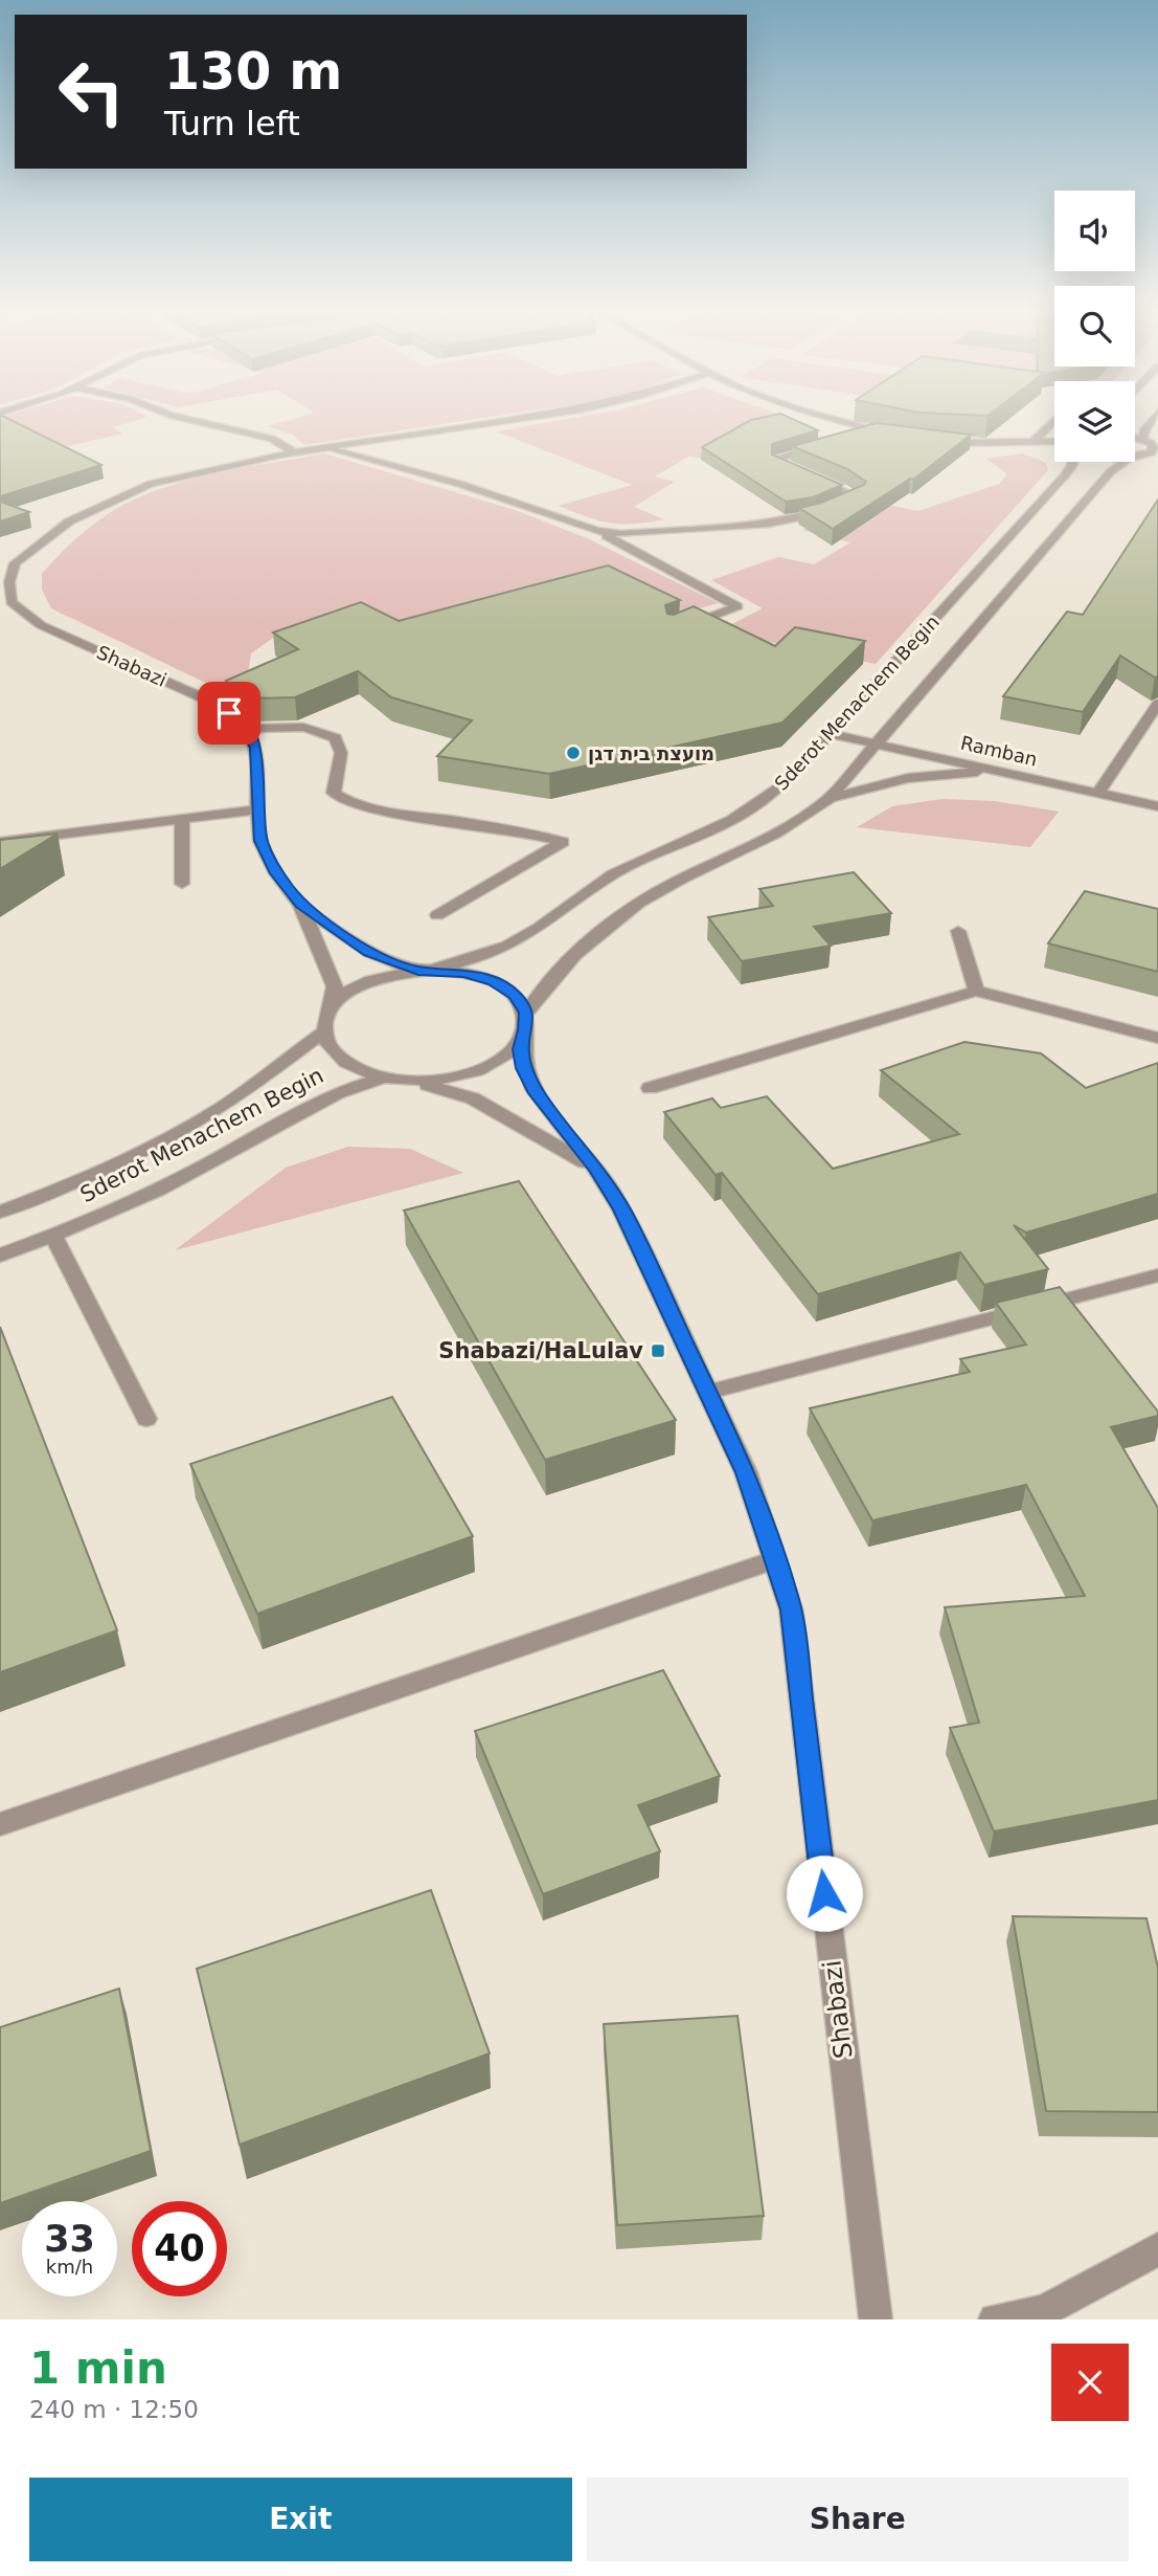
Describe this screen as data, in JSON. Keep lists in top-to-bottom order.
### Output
{
  "streets": {
    "street": ["Shabazi", "Sderot Menachem Begin", "Ramban"]
  },
  "crossings": [
    ["Shabazi", "Sderot Menachem Begin"],
    ["Sderot Menachem Begin", "Ramban"]
  ],
  "places": {
    "other": ["מועצת בית דגן"],
    "transit": ["Shabazi/HaLulav"]
  },
  "page": {
    "turn": ["130 m", "Turn left"],
    "speed": "33 km/h",
    "limit": "40",
    "heading": ["1 min", "240 m · 12:50"],
    "buttons": ["Exit", "Share"]
  }
}
